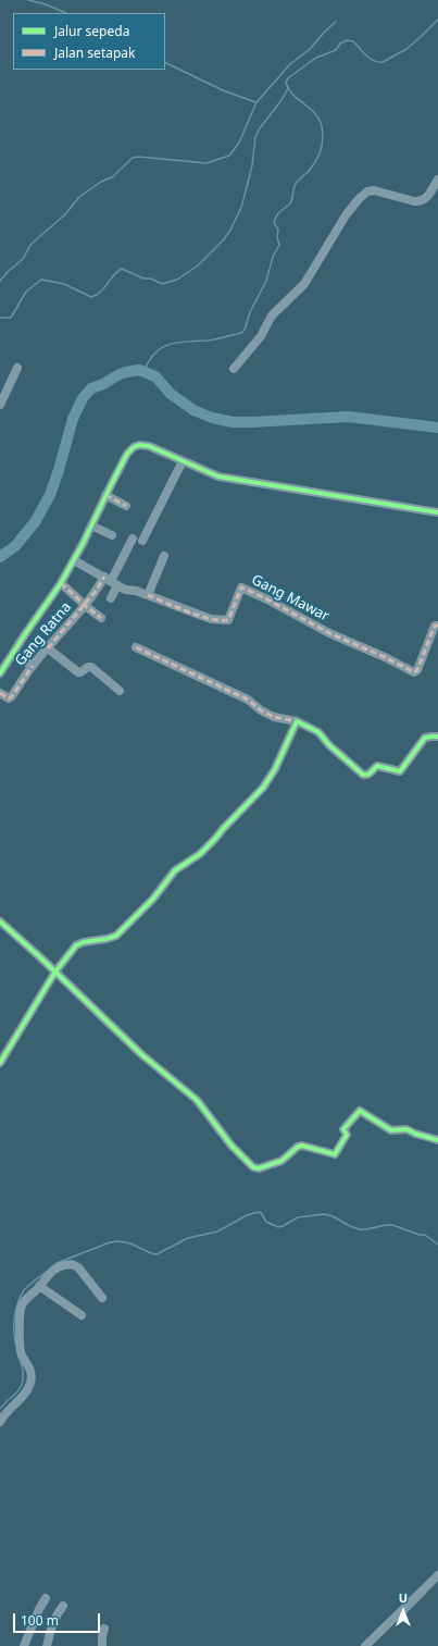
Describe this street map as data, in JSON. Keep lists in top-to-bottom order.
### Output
{
  "streets": {
    "street": ["Gang Mawar", "Gang Ratna"]
  },
  "crossings": [
    ["Gang Mawar", "Gang Ratna"]
  ],
  "legend": ["Jalur sepeda", "Jalan setapak"],
  "scale_bar": "100 m",
  "north": "top"
}
